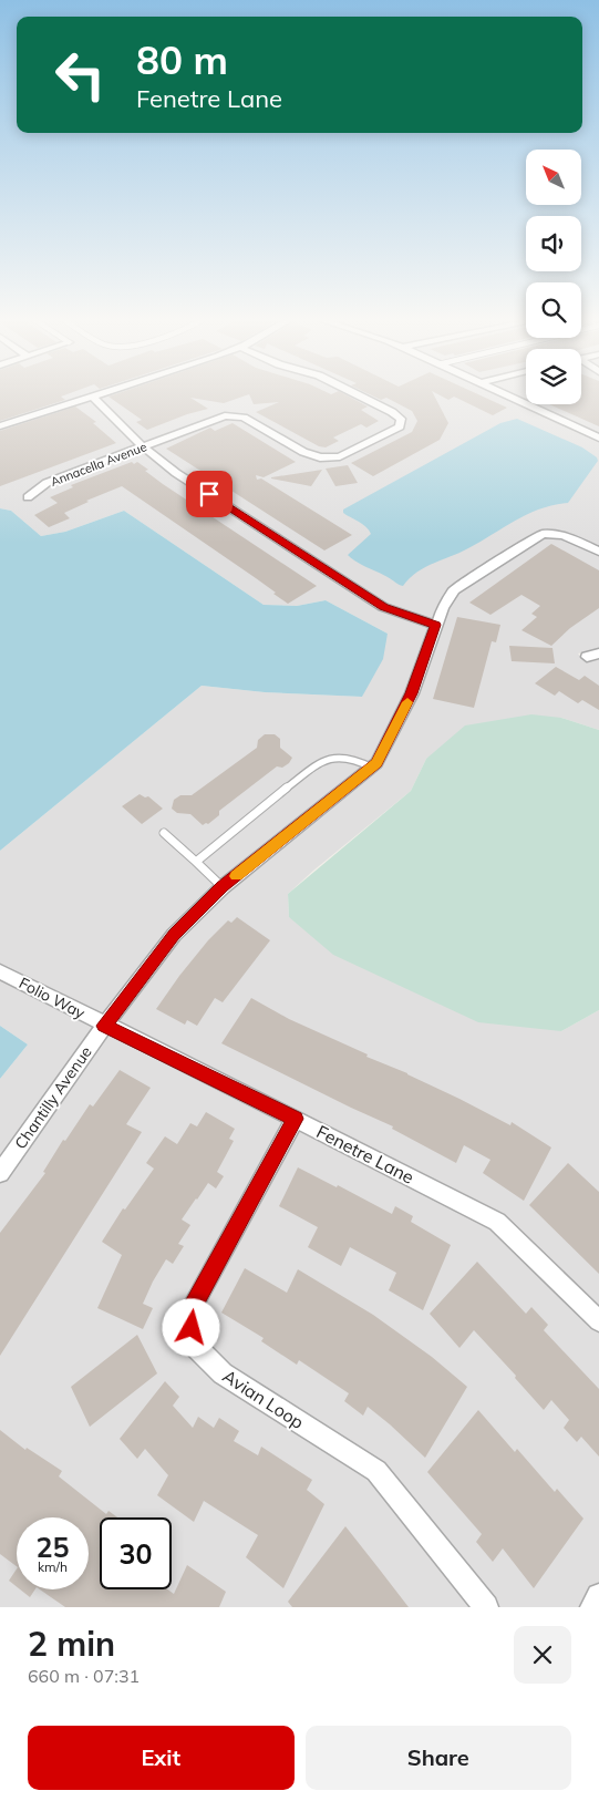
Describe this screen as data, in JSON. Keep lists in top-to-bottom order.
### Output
{
  "streets": {
    "street": [
      "Annacella Avenue",
      "Folio Way",
      "Chantilly Avenue",
      "Fenetre Lane",
      "Avian Loop"
    ]
  },
  "crossings": [
    ["Folio Way", "Chantilly Avenue"],
    ["Folio Way", "Fenetre Lane"],
    ["Chantilly Avenue", "Fenetre Lane"],
    ["Fenetre Lane", "Avian Loop"]
  ],
  "north": "top left",
  "page": {
    "turn": ["80 m", "Fenetre Lane"],
    "speed": "25 km/h",
    "limit": "30",
    "heading": ["2 min", "660 m · 07:31"],
    "buttons": ["Exit", "Share"]
  }
}
